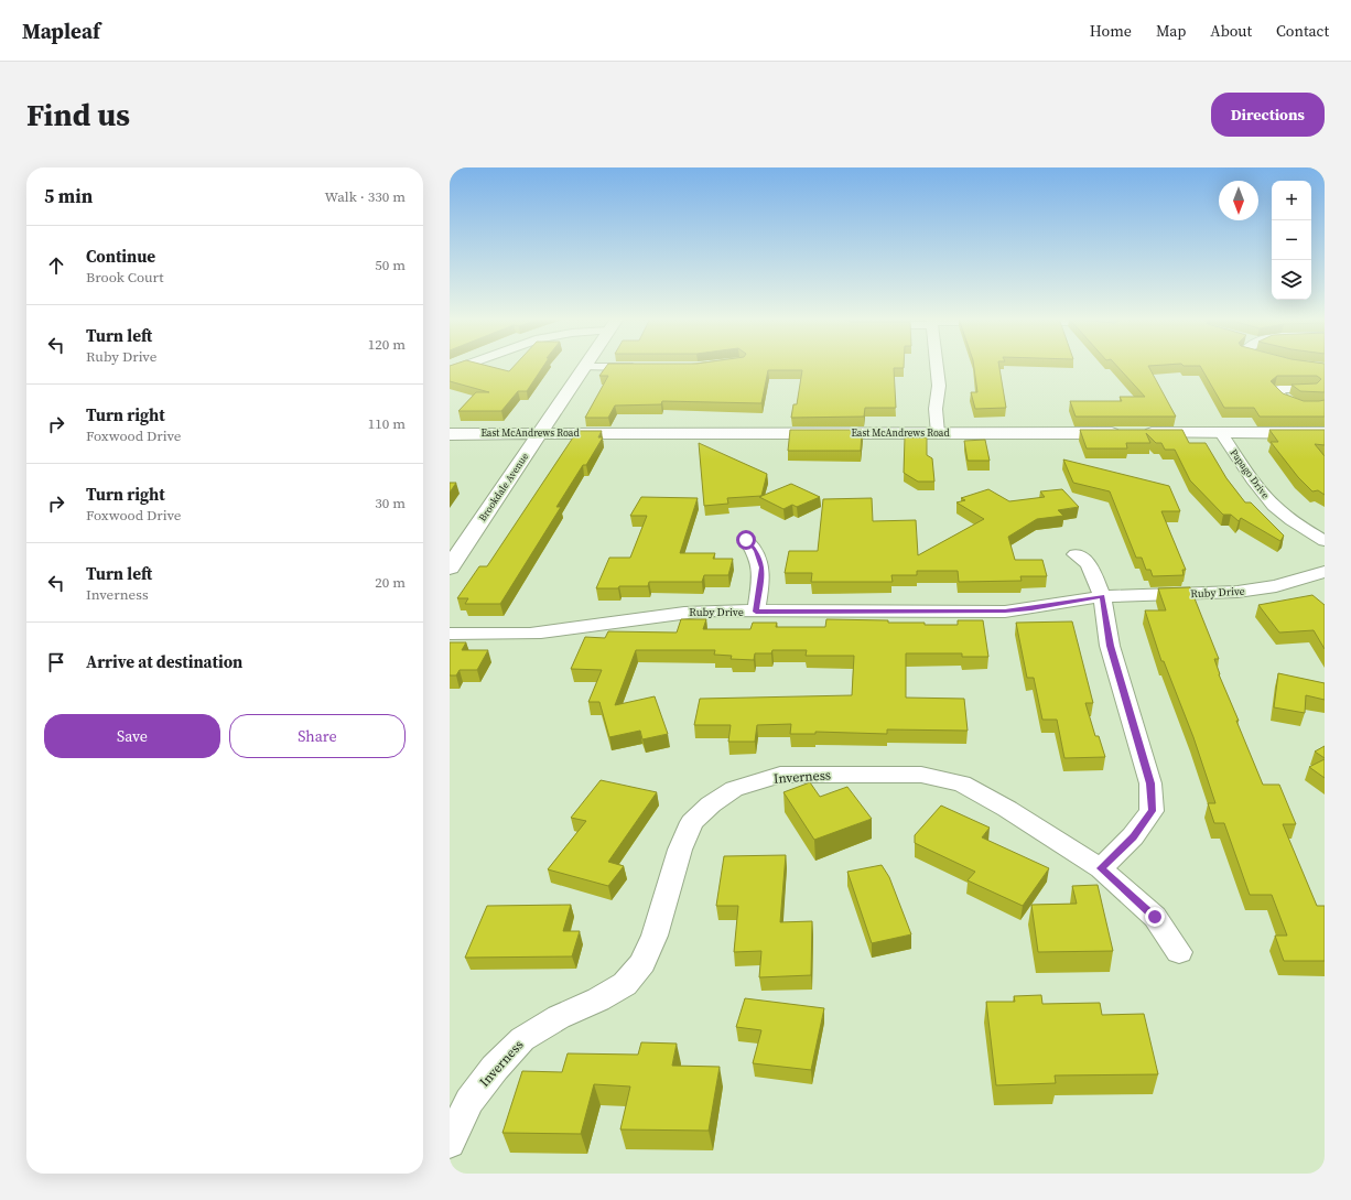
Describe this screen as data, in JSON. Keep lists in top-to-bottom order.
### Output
{
  "streets": {
    "main road": ["East McAndrews Road", "Brookdale Avenue"],
    "street": ["Papago Drive", "Ruby Drive", "Inverness"]
  },
  "crossings": [
    ["East McAndrews Road", "Papago Drive"],
    ["East McAndrews Road", "Brookdale Avenue"]
  ],
  "north": "bottom",
  "page": {
    "header": "Mapleaf",
    "nav": [
      "Home",
      "Map",
      "About",
      "Contact"
    ],
    "buttons": [
      "Directions",
      ["Save", "Share"]
    ],
    "title": "Find us",
    "heading": ["5 min", "Walk · 330 m"],
    "map_buttons": ["+", "−"],
    "list": [
      ["Continue", "Brook Court", "50 m"],
      ["Turn left", "Ruby Drive", "120 m"],
      ["Turn right", "Foxwood Drive", "110 m"],
      ["Turn right", "Foxwood Drive", "30 m"],
      ["Turn left", "Inverness", "20 m"],
      "Arrive at destination"
    ]
  }
}
